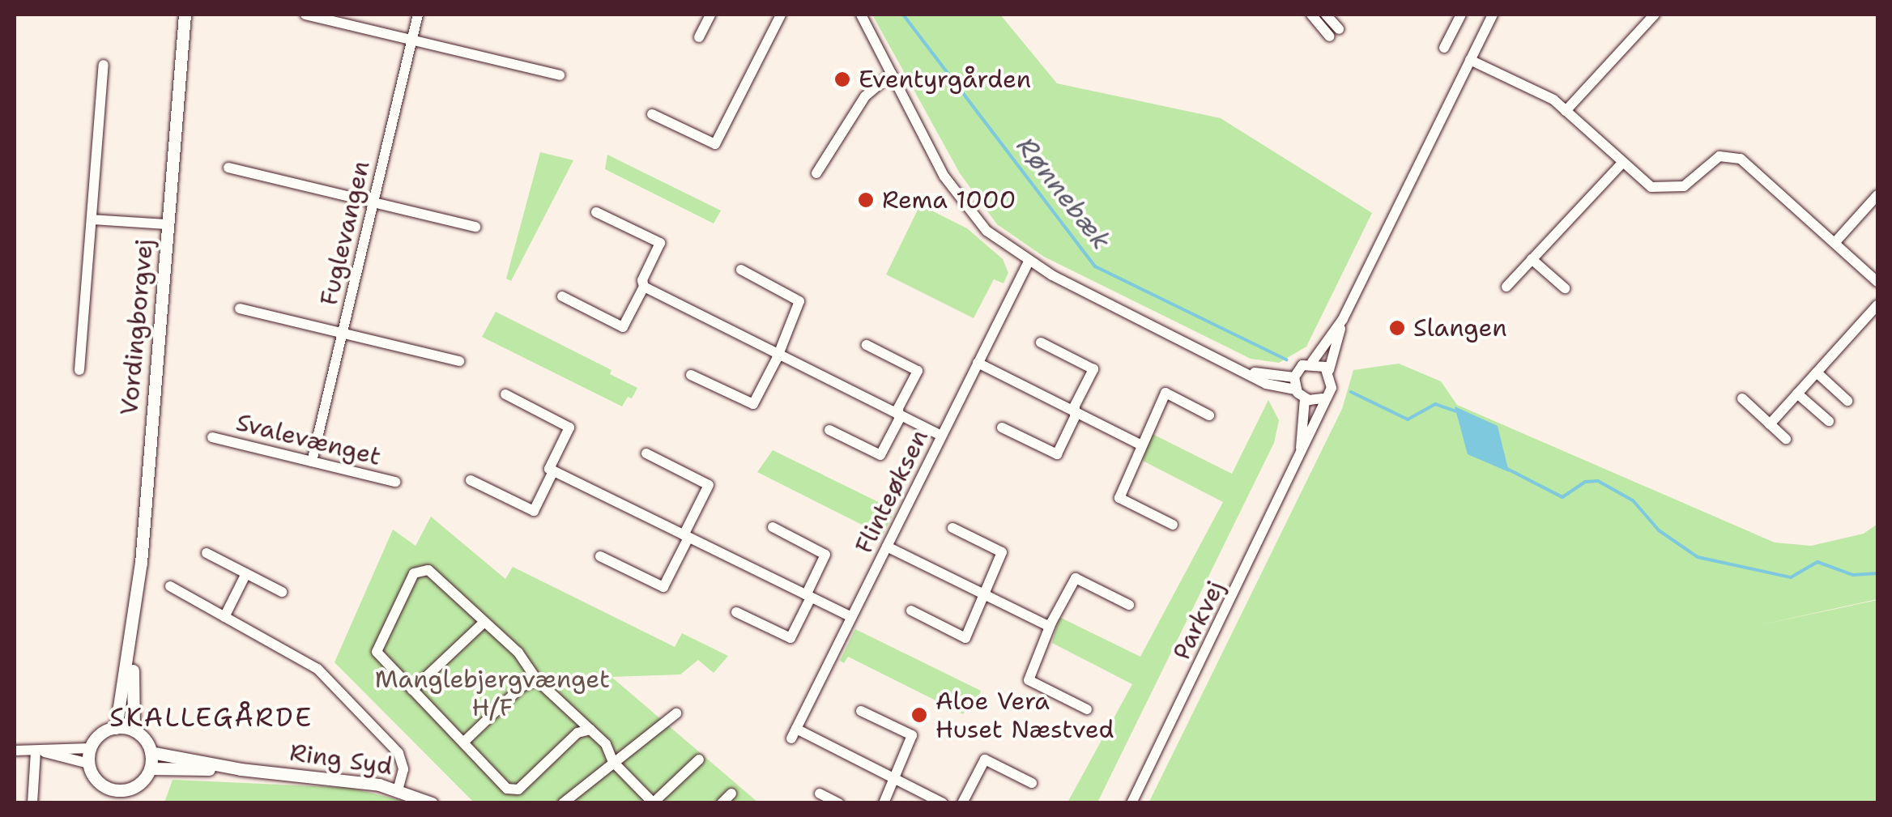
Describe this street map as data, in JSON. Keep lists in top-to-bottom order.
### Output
{
  "streets": {
    "main road": ["Vordingborgvej", "Ring Syd"],
    "street": [
      "Fuglevangen",
      "Svalevænget",
      "Flinteøksen",
      "Parkvej"
    ]
  },
  "crossings": [
    ["Fuglevangen", "Svalevænget"],
    ["Vordingborgvej", "Ring Syd"]
  ],
  "districts": ["SKALLEGÅRDE"],
  "water": ["Rønnebæk"],
  "parks": ["Manglebjergvænget H/F"],
  "places": [
    "Eventyrgården",
    "Rema 1000",
    "Slangen",
    "Aloe Vera Huset Næstved"
  ]
}
